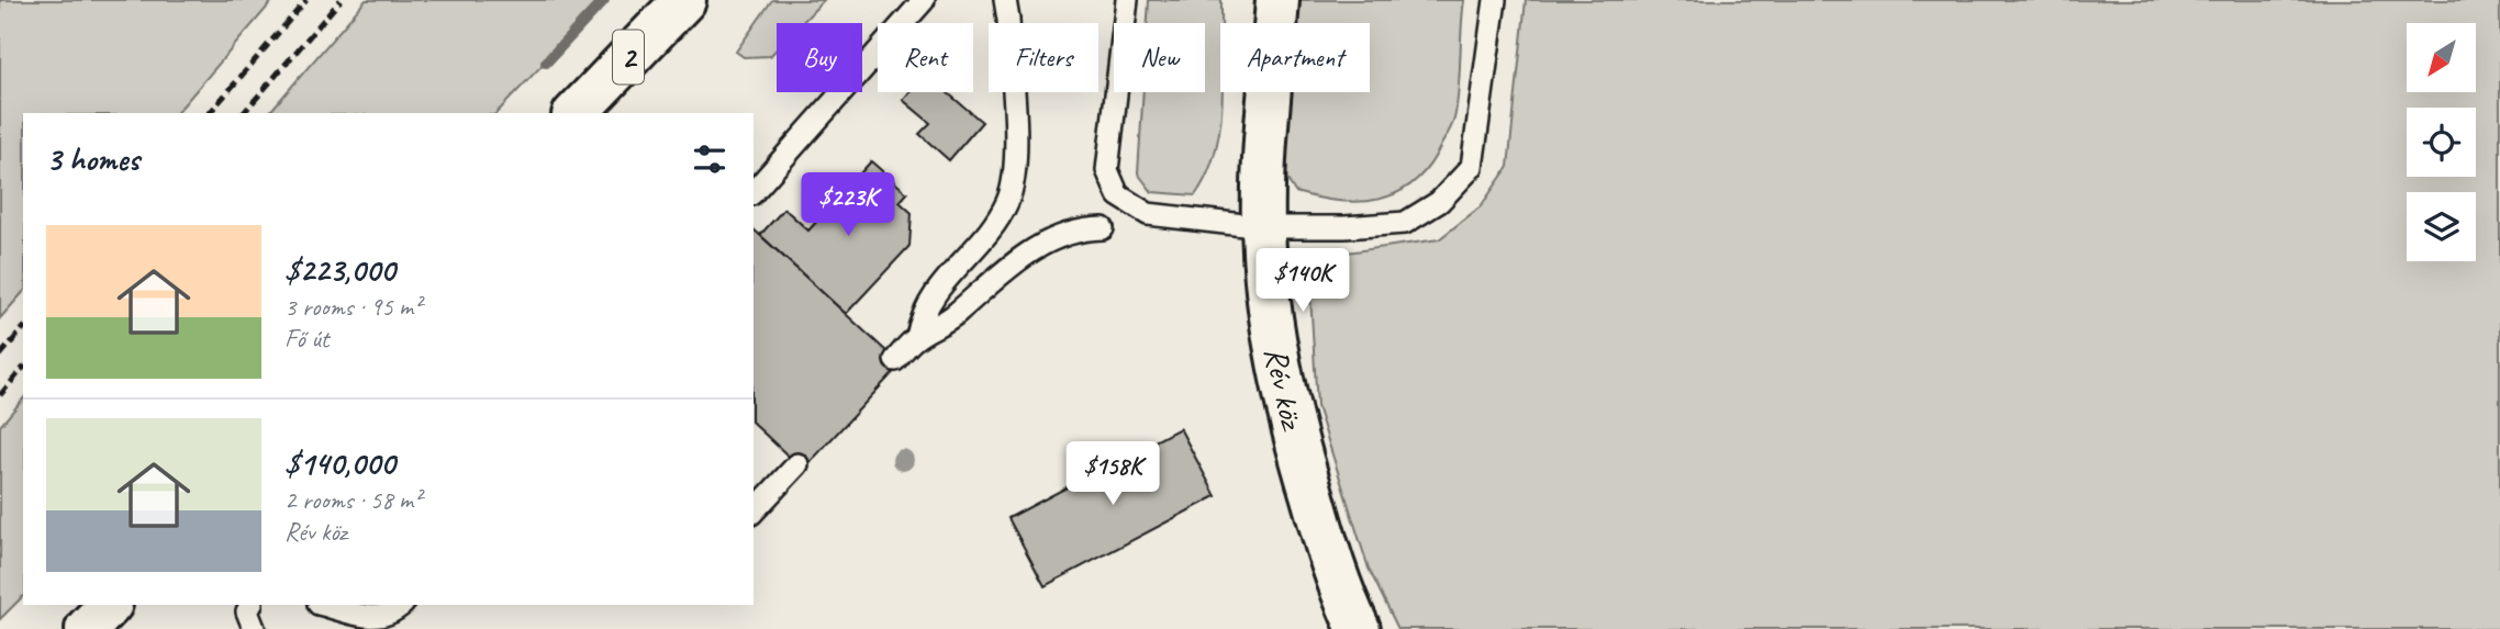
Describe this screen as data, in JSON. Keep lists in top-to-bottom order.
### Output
{
  "streets": {
    "street": ["2", "Rév köz"]
  },
  "north": "bottom left",
  "page": {
    "chip": [
      "Buy",
      "Rent",
      "Filters",
      "New",
      "Apartment"
    ],
    "heading": "3 homes",
    "price": ["$223K", "$140K", "$158K"],
    "list": [
      {
        "name": "$223,000",
        "note": "3 rooms · 95 m² · Fő út"
      },
      {
        "name": "$140,000",
        "note": "2 rooms · 58 m² · Rév köz"
      }
    ]
  }
}
